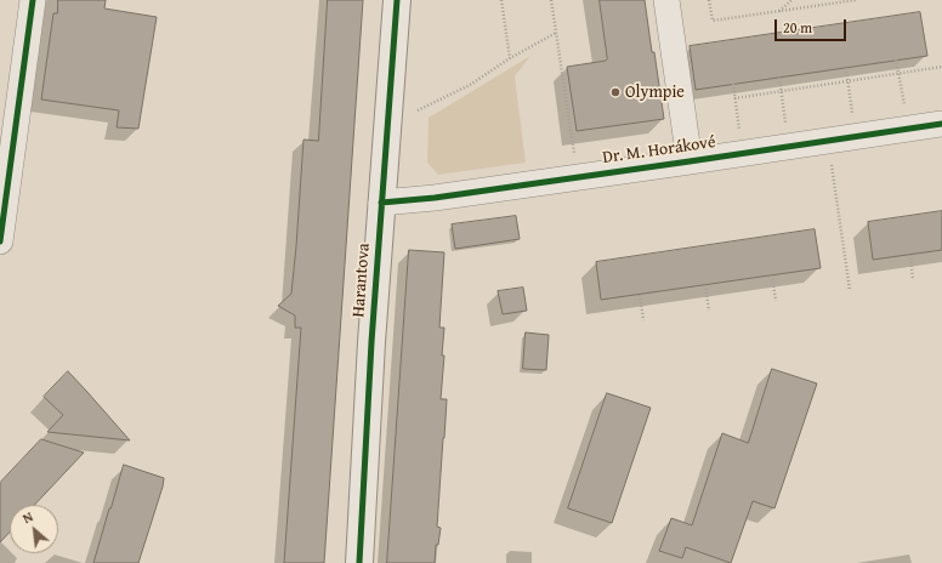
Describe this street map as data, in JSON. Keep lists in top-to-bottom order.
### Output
{
  "streets": {
    "street": ["Dr. M. Horákové", "Harantova"]
  },
  "crossings": [
    ["Dr. M. Horákové", "Harantova"]
  ],
  "places": ["Olympie"],
  "scale_bar": "20 m",
  "north": "top left"
}
